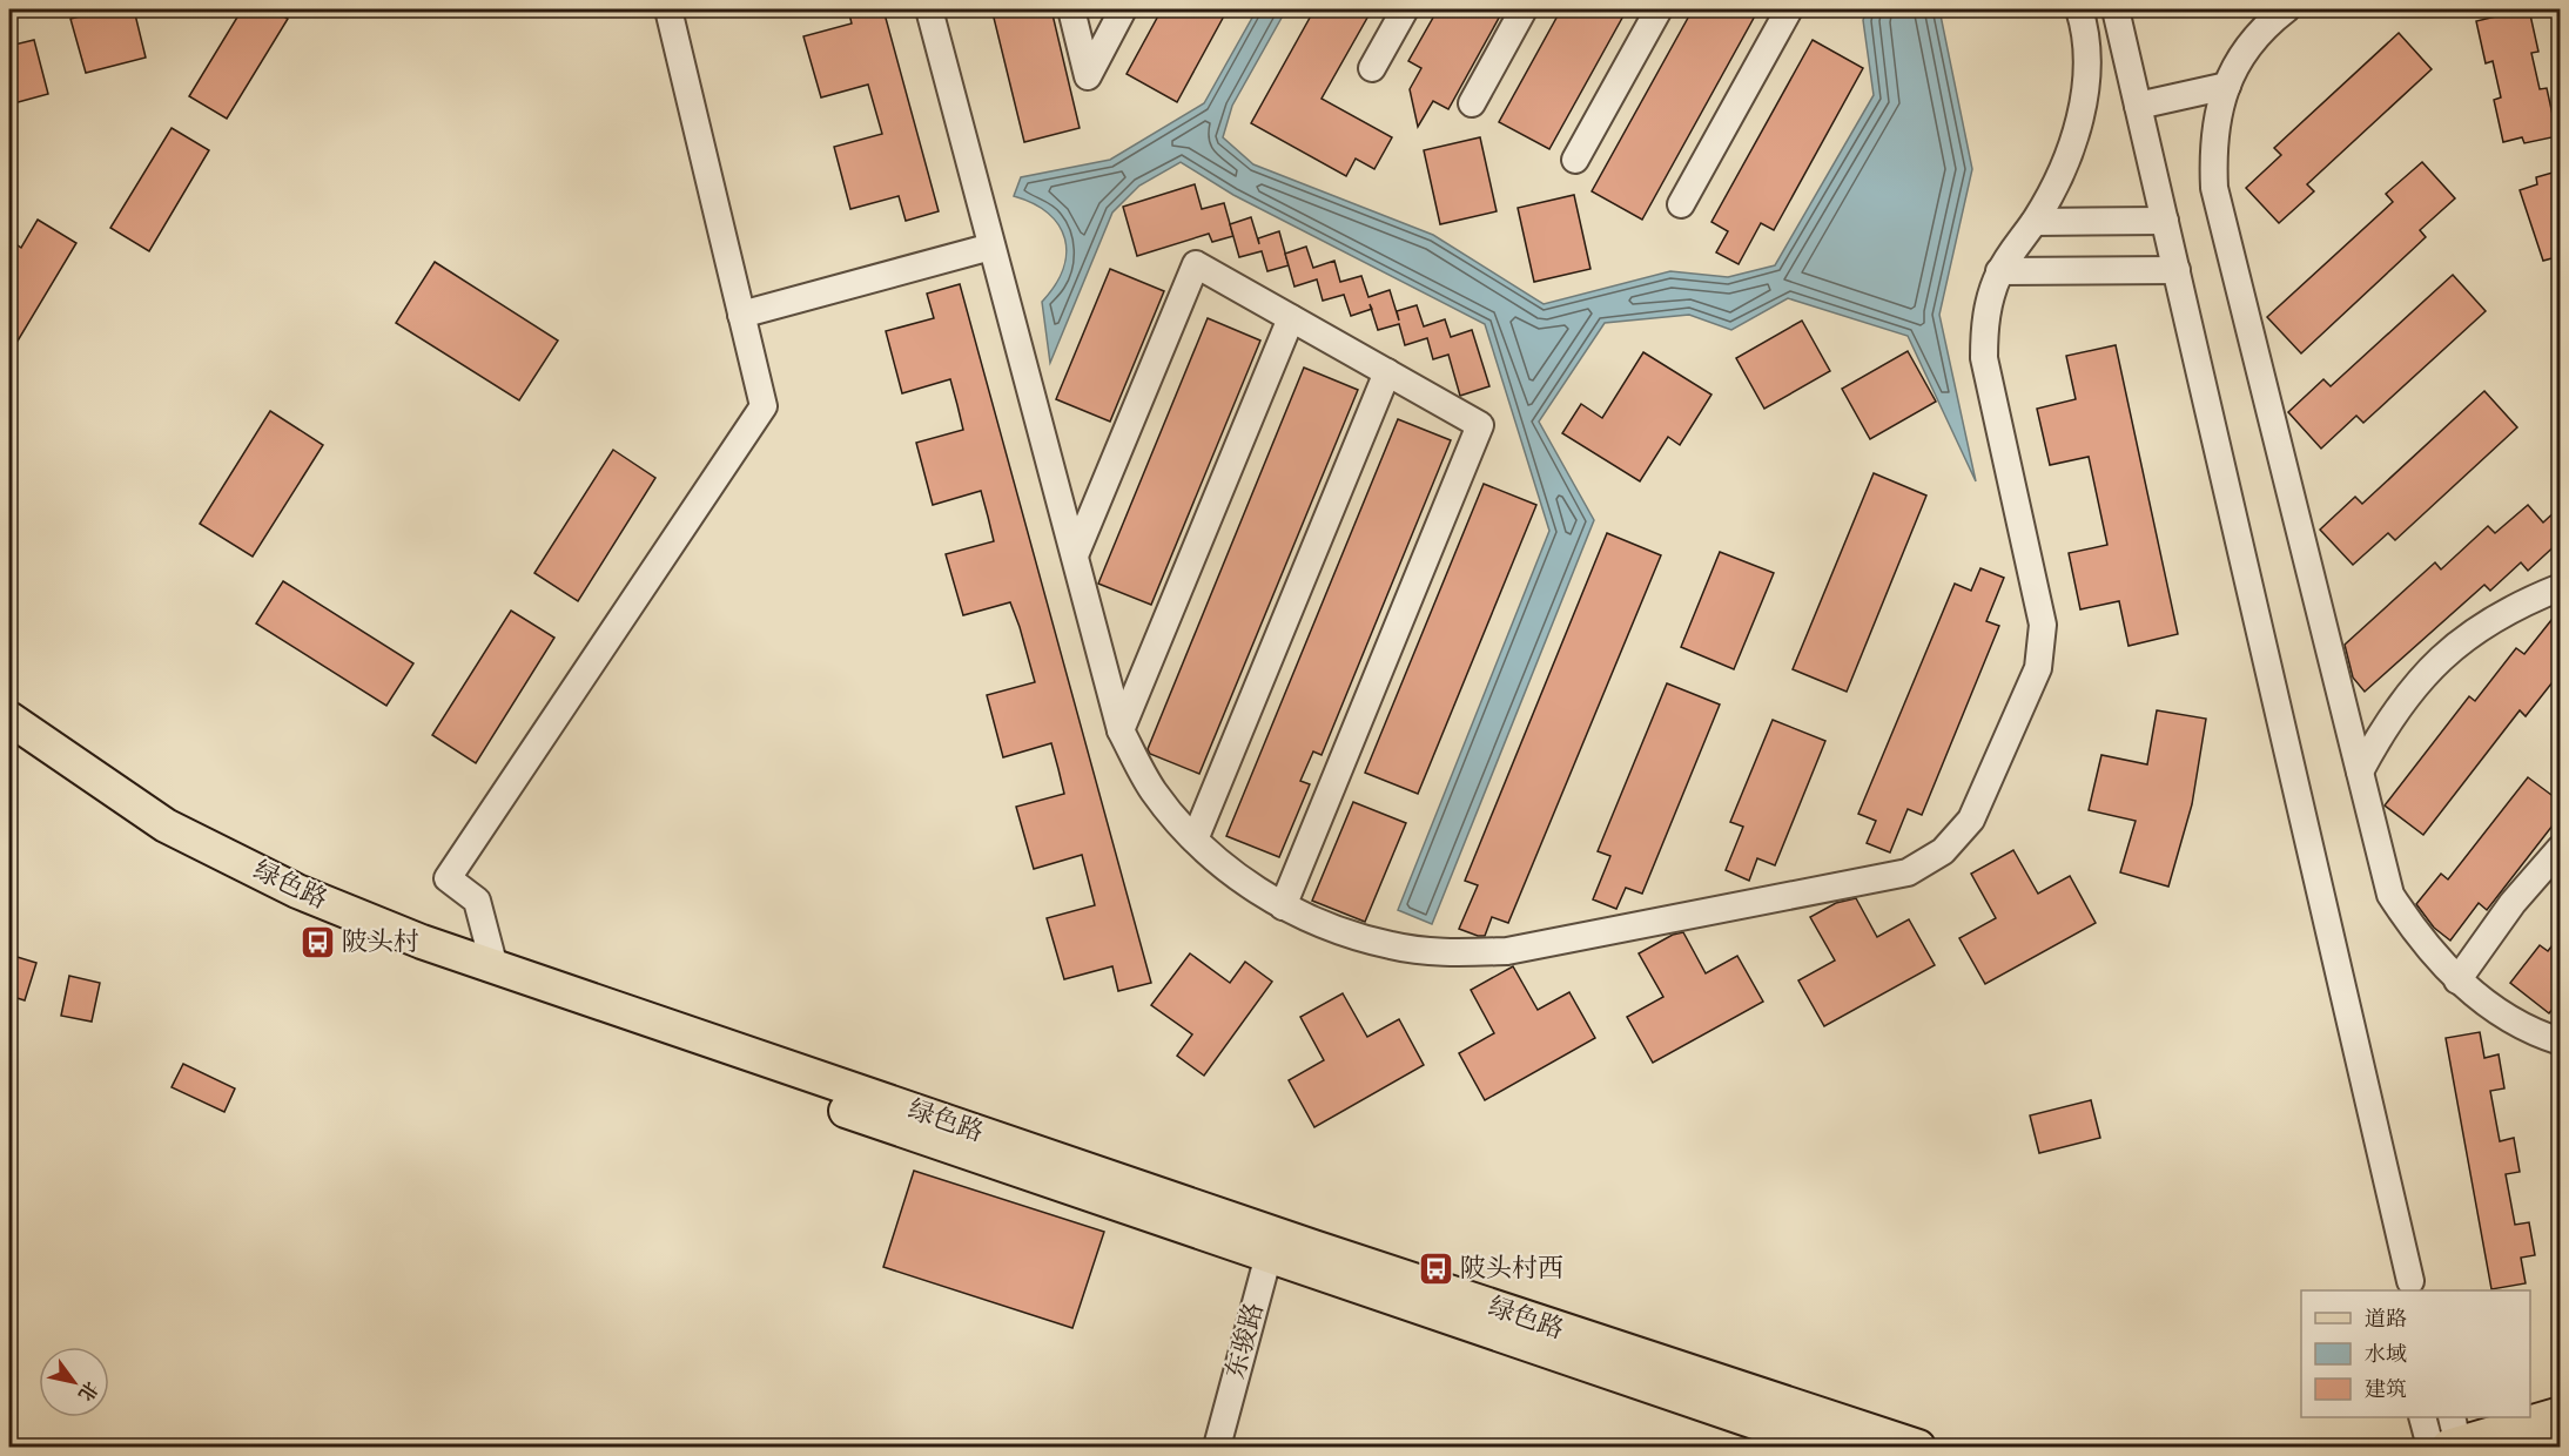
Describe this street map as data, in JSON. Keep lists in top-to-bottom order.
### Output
{
  "streets": {
    "main road": ["绿色路"],
    "street": ["东骏路"]
  },
  "crossings": [
    ["绿色路", "东骏路"]
  ],
  "places": {
    "bus stop": ["陂头村", "陂头村西"]
  },
  "legend": ["道路", "水域", "建筑"],
  "north": "bottom right"
}
